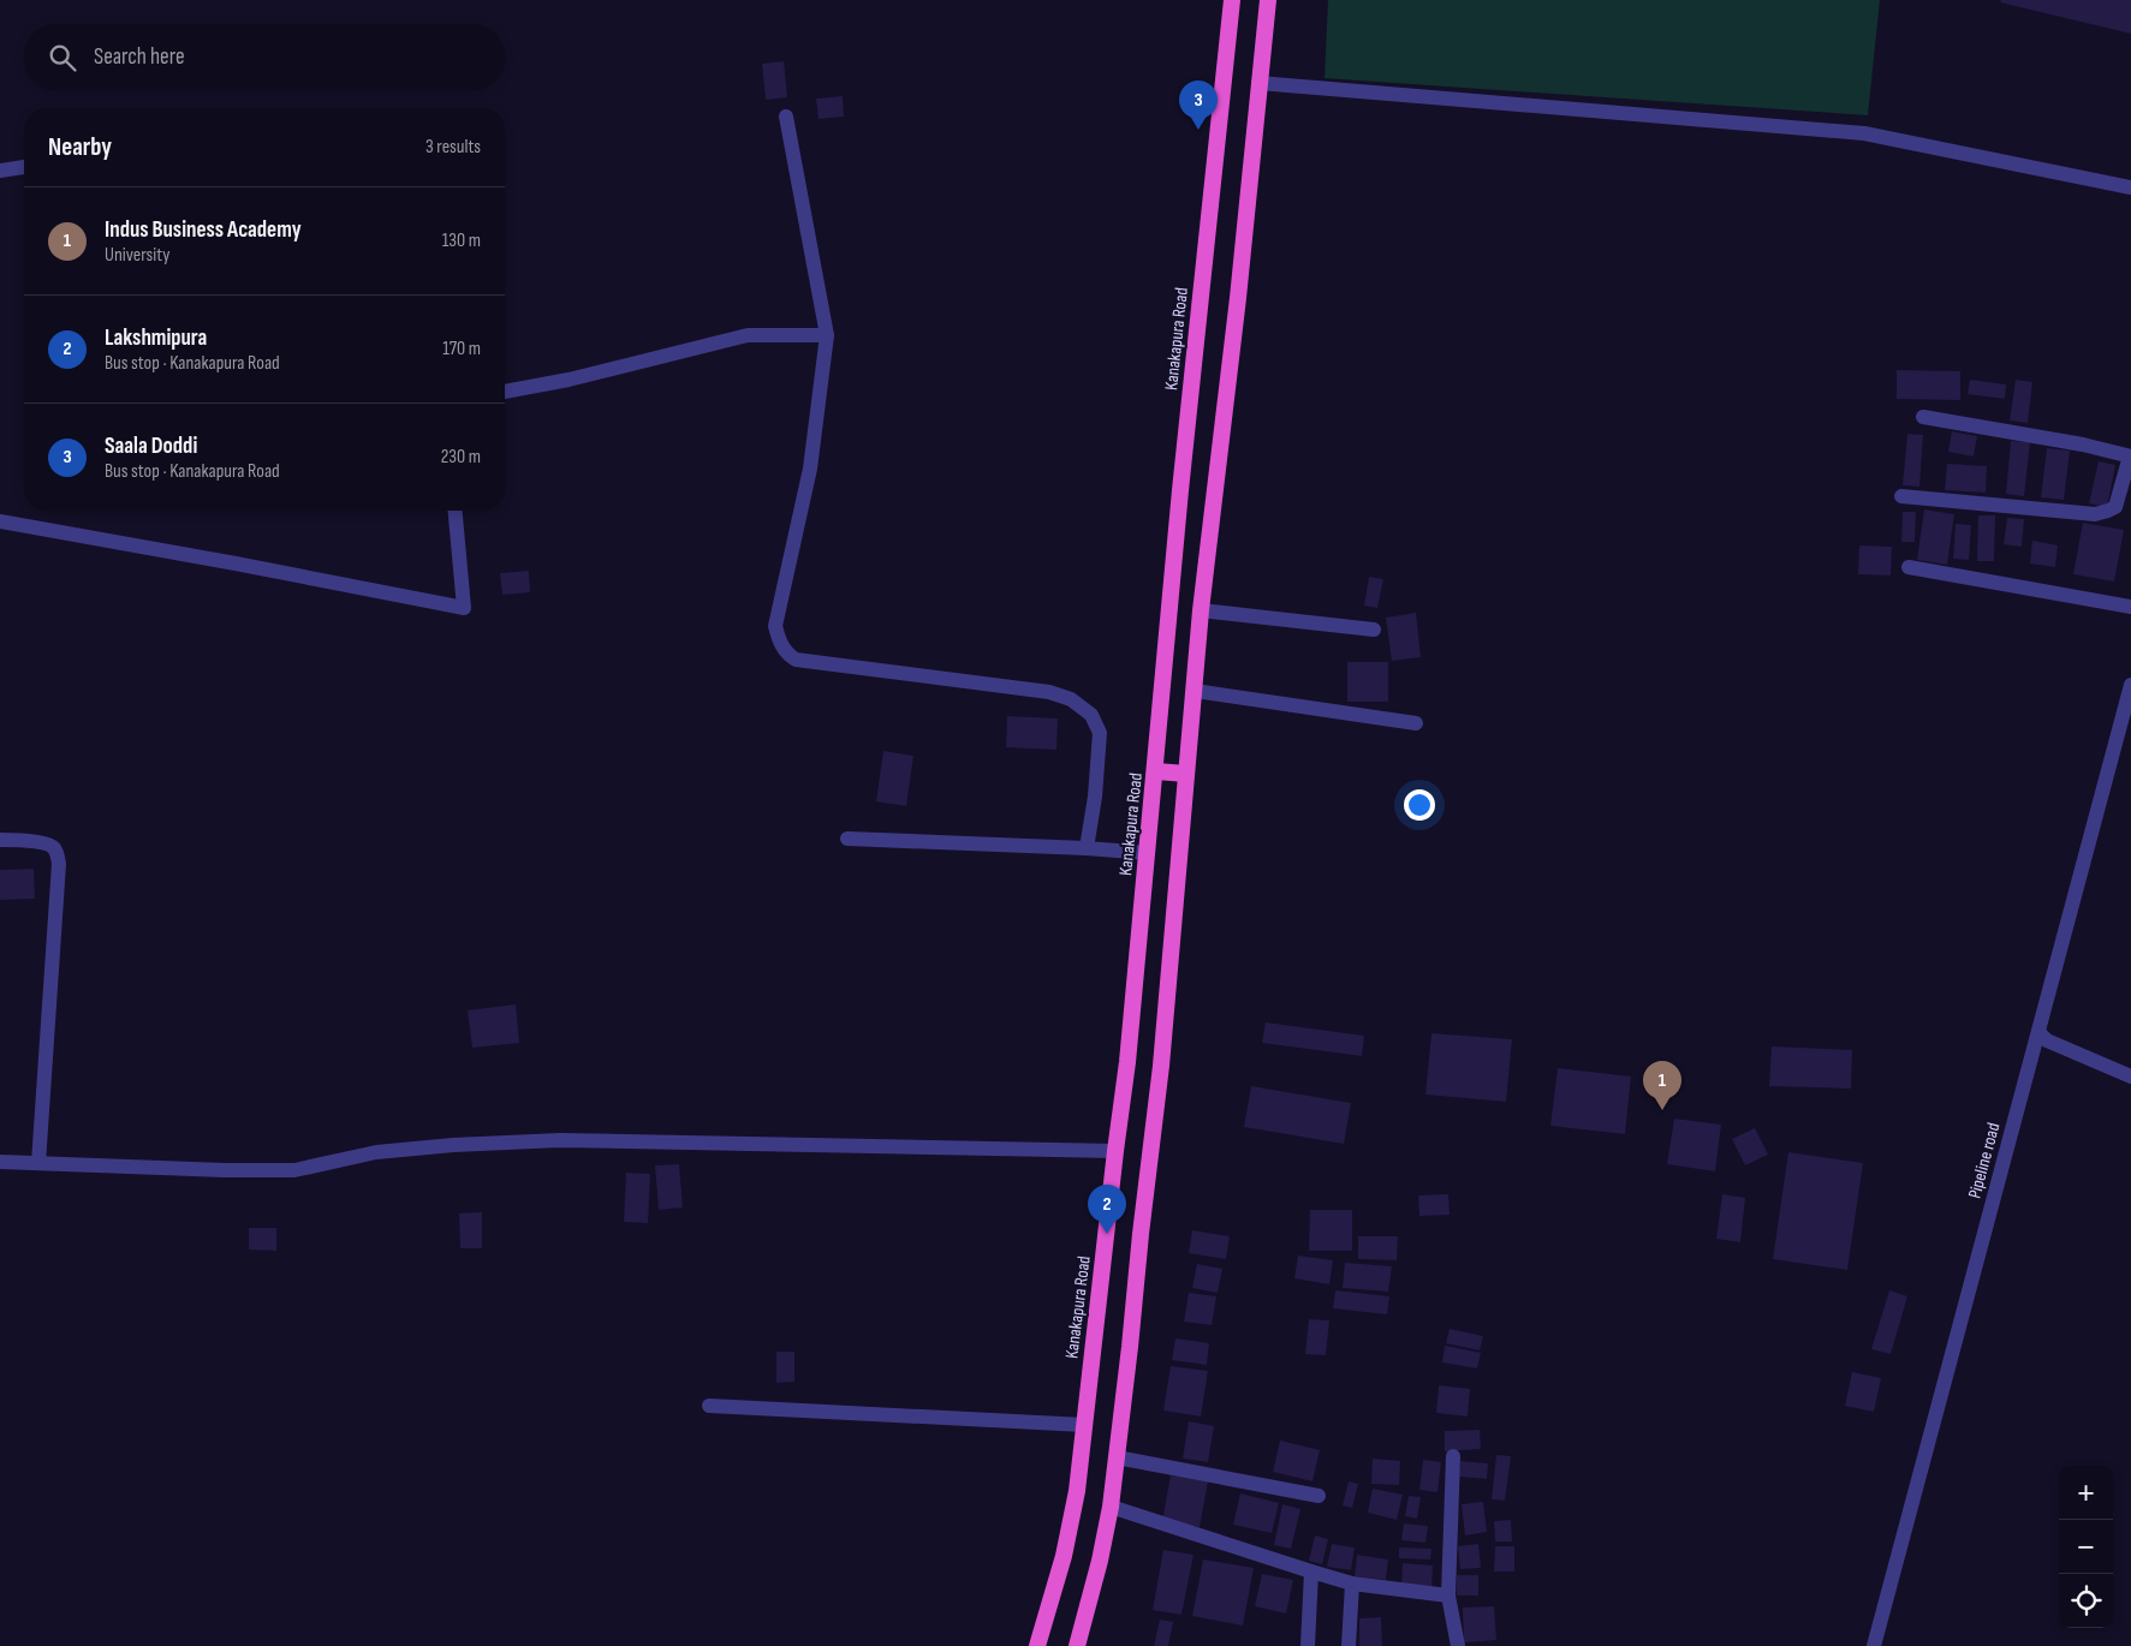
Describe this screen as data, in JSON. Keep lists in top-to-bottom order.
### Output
{
  "streets": {
    "highway": ["Kanakapura Road"],
    "street": ["Pipeline road"]
  },
  "page": {
    "search": "Search here",
    "pins": ["3", "1", "2"],
    "heading": ["Nearby", "3 results"],
    "list": [
      {
        "mark": "1",
        "name": "Indus Business Academy",
        "note": "University",
        "value": "130 m"
      },
      {
        "mark": "2",
        "name": "Lakshmipura",
        "note": "Bus stop · Kanakapura Road",
        "value": "170 m"
      },
      {
        "mark": "3",
        "name": "Saala Doddi",
        "note": "Bus stop · Kanakapura Road",
        "value": "230 m"
      }
    ],
    "map_buttons": ["+", "−"]
  }
}
